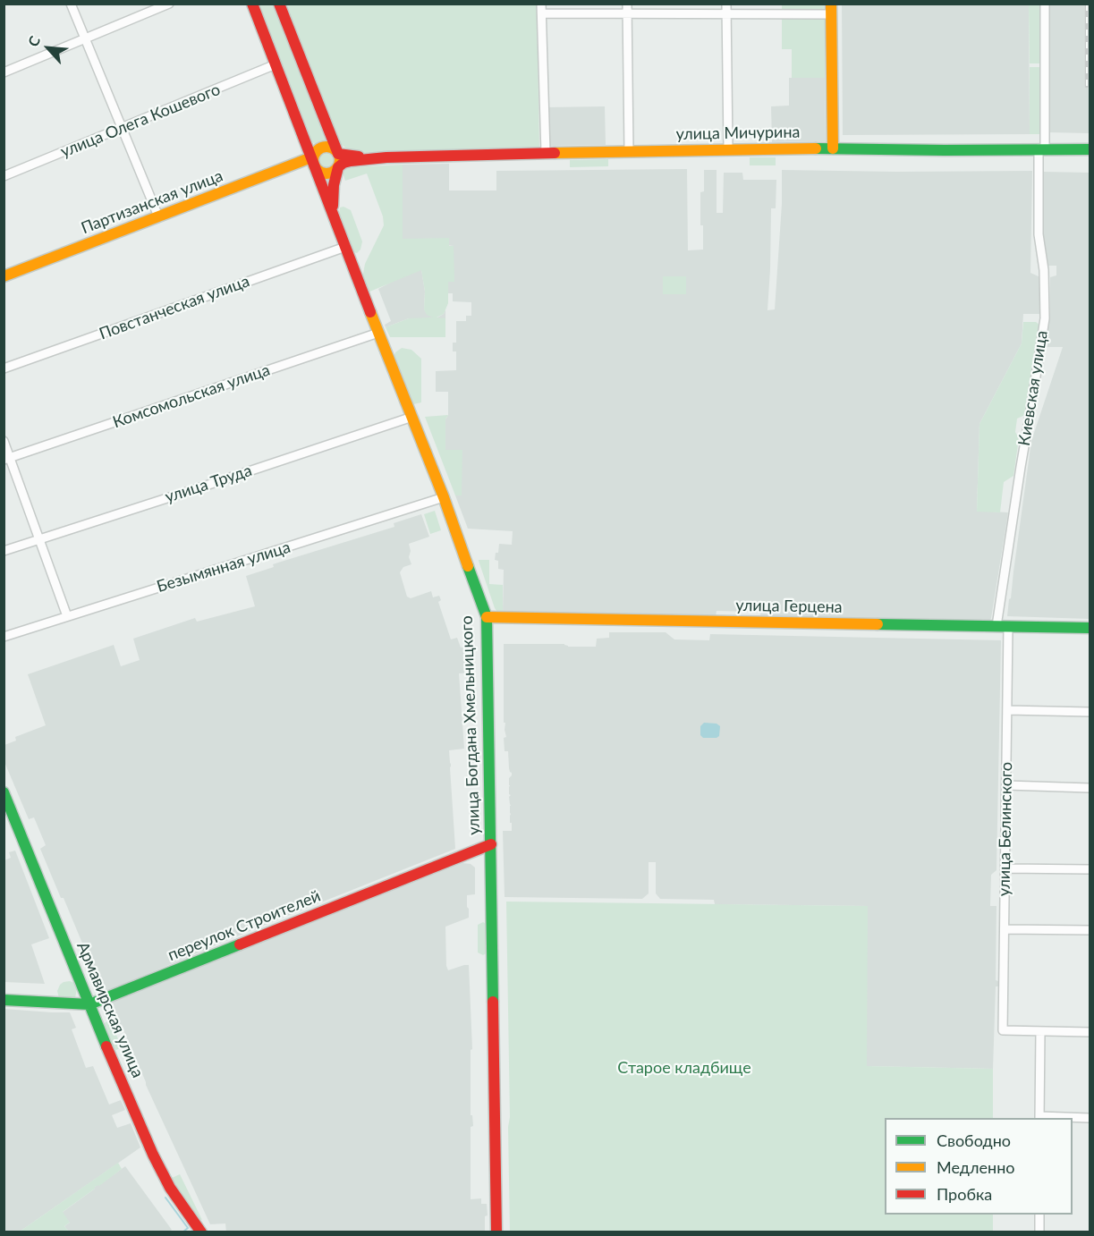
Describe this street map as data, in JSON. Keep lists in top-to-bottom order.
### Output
{
  "streets": {
    "street": [
      "улица Олега Кошевого",
      "улица Мичурина",
      "Партизанская улица",
      "Повстанческая улица",
      "Киевская улица",
      "Комсомольская улица",
      "улица Труда",
      "Безымянная улица",
      "улица Герцена",
      "улица Богдана Хмельницкого",
      "улица Белинского",
      "переулок Строителей",
      "Армавирская улица"
    ]
  },
  "crossings": [
    ["улица Олега Кошевого", "улица Богдана Хмельницкого"],
    ["улица Мичурина", "Партизанская улица"],
    ["улица Мичурина", "Киевская улица"],
    ["улица Мичурина", "улица Богдана Хмельницкого"],
    ["Партизанская улица", "улица Богдана Хмельницкого"],
    ["Повстанческая улица", "улица Богдана Хмельницкого"],
    ["Киевская улица", "улица Герцена"],
    ["Комсомольская улица", "улица Богдана Хмельницкого"],
    ["улица Труда", "улица Богдана Хмельницкого"],
    ["Безымянная улица", "улица Богдана Хмельницкого"],
    ["улица Герцена", "улица Богдана Хмельницкого"],
    ["улица Герцена", "улица Белинского"],
    ["улица Богдана Хмельницкого", "переулок Строителей"],
    ["переулок Строителей", "Армавирская улица"]
  ],
  "parks": ["Старое кладбище"],
  "legend": ["Свободно", "Медленно", "Пробка"],
  "north": "top left"
}
